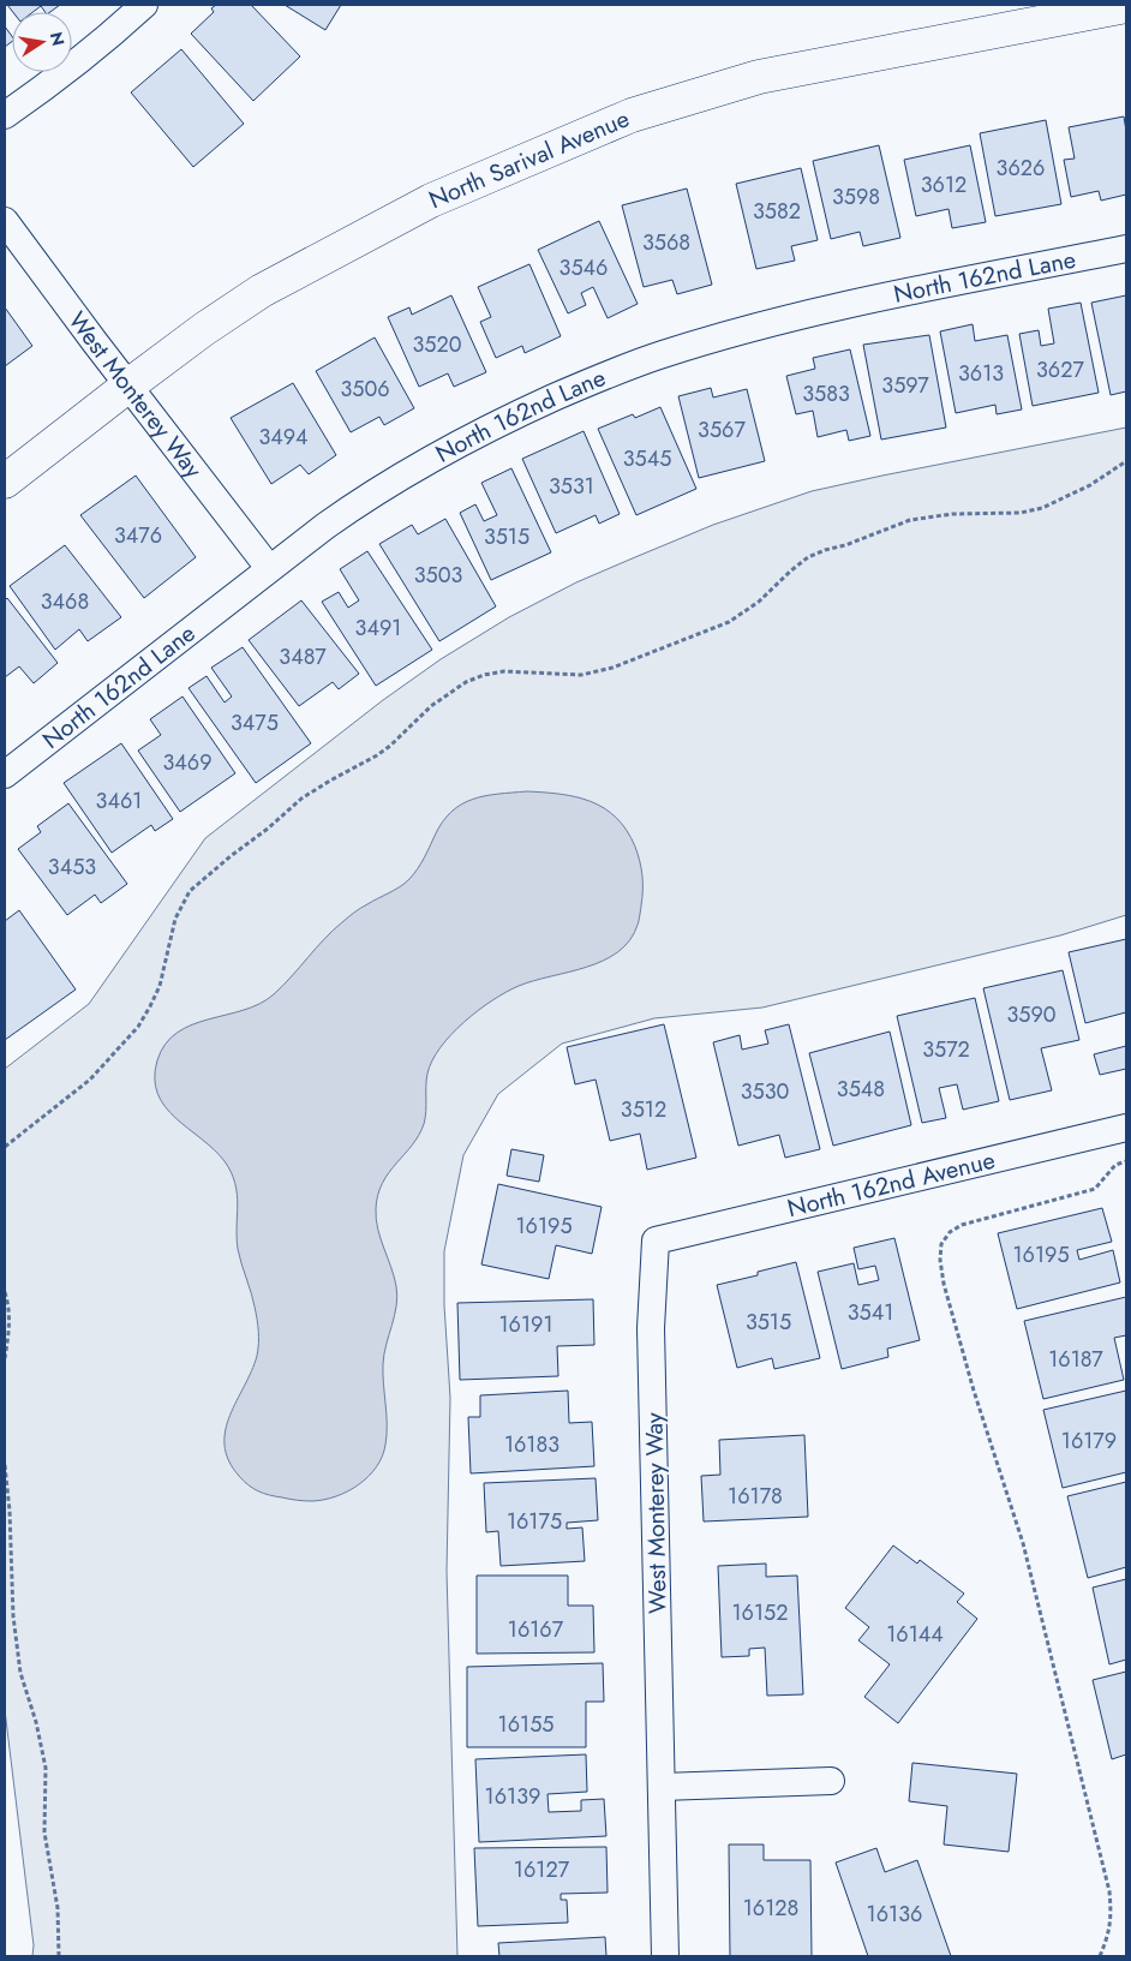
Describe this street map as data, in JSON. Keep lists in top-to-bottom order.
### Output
{
  "streets": {
    "street": [
      "North Sarival Avenue",
      "North 162nd Lane",
      "West Monterey Way",
      "North 162nd Avenue"
    ]
  },
  "crossings": [
    ["North Sarival Avenue", "West Monterey Way"],
    ["North 162nd Lane", "West Monterey Way"],
    ["West Monterey Way", "North 162nd Avenue"]
  ],
  "house_numbers": [
    "3626",
    "3612",
    "3598",
    "3582",
    "3568",
    "3546",
    "3520",
    "3627",
    "3613",
    "3597",
    "3506",
    "3583",
    "3567",
    "3494",
    "3545",
    "3531",
    "3476",
    "3515",
    "3503",
    "3468",
    "3491",
    "3487",
    "3475",
    "3469",
    "3461",
    "3453",
    "3590",
    "3572",
    "3548",
    "3530",
    "3512",
    "16195",
    "16195",
    "3541",
    "3515",
    "16191",
    "16187",
    "16179",
    "16183",
    "16178",
    "16175",
    "16152",
    "16167",
    "16144",
    "16155",
    "16139",
    "16127",
    "16128",
    "16136"
  ],
  "north": "right"
}
